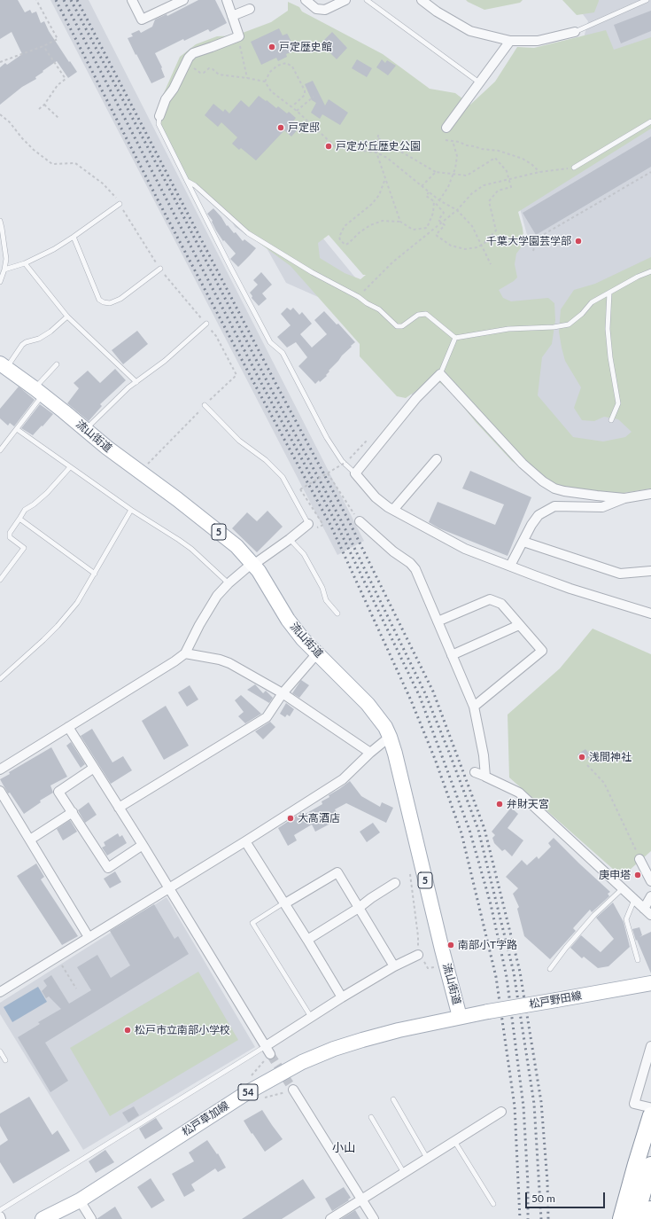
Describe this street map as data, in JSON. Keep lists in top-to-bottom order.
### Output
{
  "streets": {
    "main road": [
      "流山街道",
      "5",
      "松戸野田線",
      "54",
      "松戸草加線"
    ]
  },
  "crossings": [
    ["流山街道", "松戸野田線"],
    ["流山街道", "松戸草加線"],
    ["松戸野田線", "松戸草加線"]
  ],
  "districts": ["小山"],
  "places": [
    "戸定歴史館",
    "戸定邸",
    "戸定が丘歴史公園",
    "千葉大学園芸学部",
    "浅間神社",
    "弁財天宮",
    "大高酒店",
    "庚申塔",
    "南部小T字路",
    "松戸市立南部小学校"
  ],
  "scale_bar": "50 m"
}
